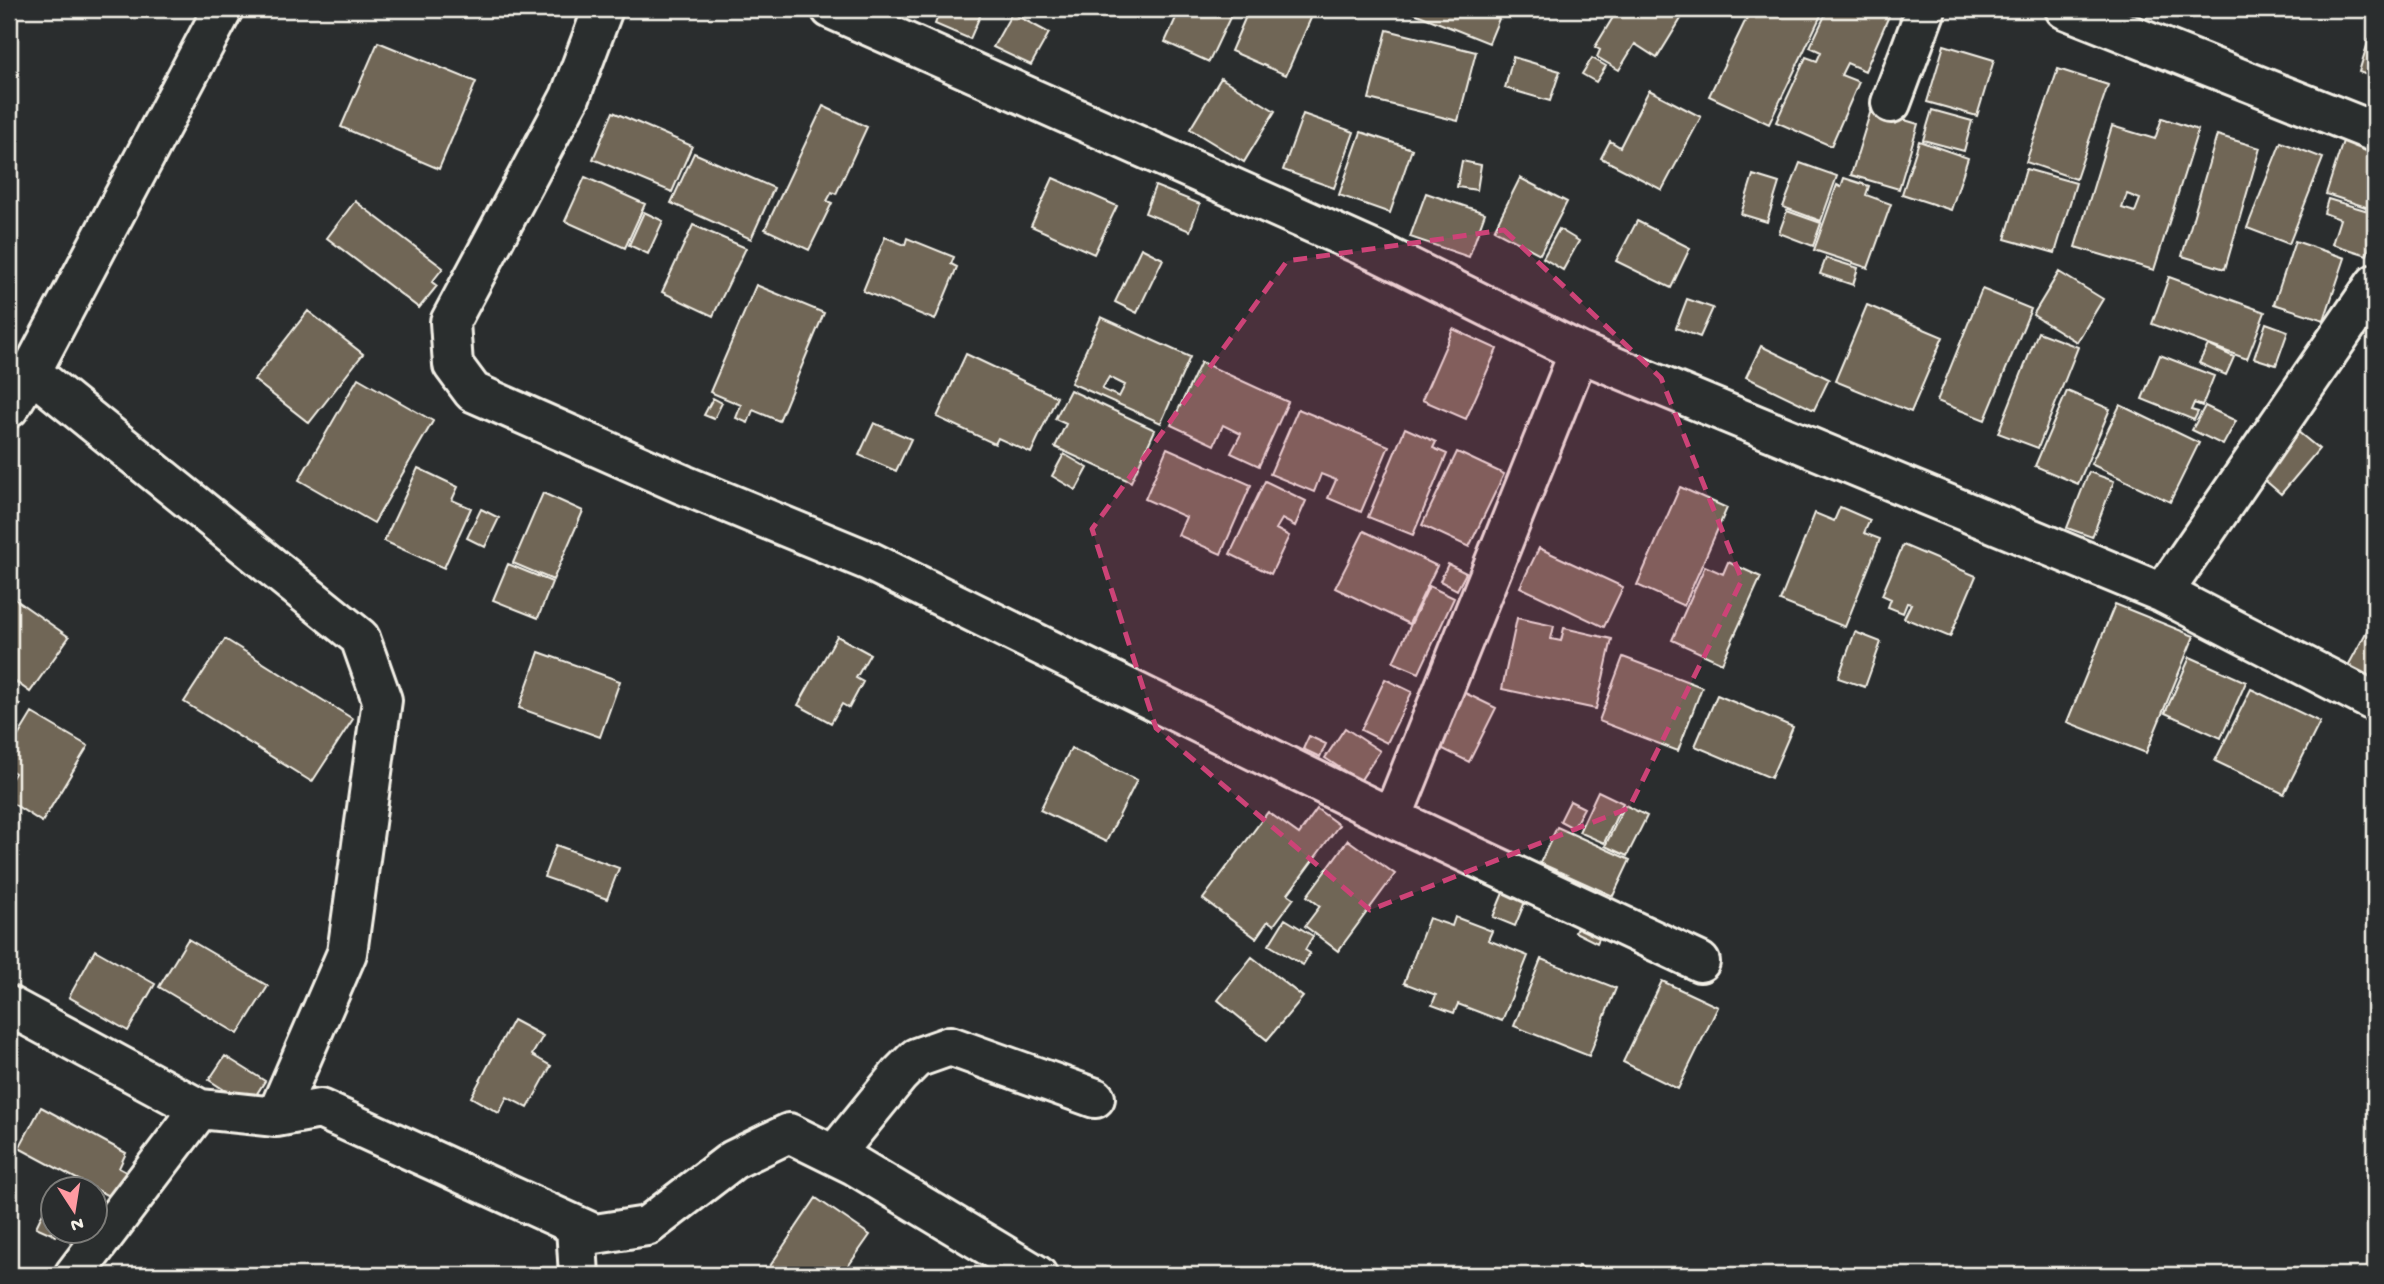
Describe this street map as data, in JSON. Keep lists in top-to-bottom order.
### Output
{
  "north": "bottom"
}
